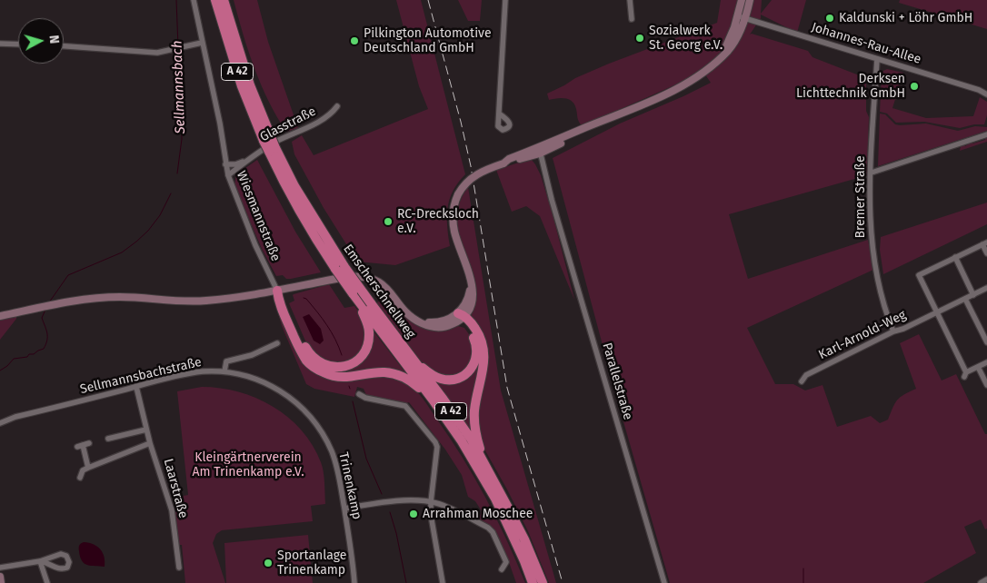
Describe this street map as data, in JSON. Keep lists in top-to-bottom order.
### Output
{
  "streets": {
    "highway": ["A 42", "Emscherschnellweg"],
    "street": [
      "Johannes-Rau-Allee",
      "Glasstraße",
      "Bremer Straße",
      "Wiesmannstraße",
      "Karl-Arnold-Weg",
      "Sellmannsbachstraße",
      "Parallelstraße",
      "Trinenkamp",
      "Laarstraße"
    ]
  },
  "crossings": [
    ["Johannes-Rau-Allee", "Bremer Straße"],
    ["Glasstraße", "Wiesmannstraße"],
    ["Bremer Straße", "Karl-Arnold-Weg"],
    ["Sellmannsbachstraße", "Trinenkamp"],
    ["Sellmannsbachstraße", "Laarstraße"]
  ],
  "water": ["Sellmannsbach"],
  "parks": ["Kleingärtnerverein Am Trinenkamp e.V."],
  "places": [
    "Kaldunski + Löhr GmbH",
    "Sozialwerk St. Georg e.V.",
    "Pilkington Automotive Deutschland GmbH",
    "Derksen Lichttechnik GmbH",
    "RC-Drecksloch e.V.",
    "Arrahman Moschee",
    "Sportanlage Trinenkamp"
  ],
  "north": "right"
}
